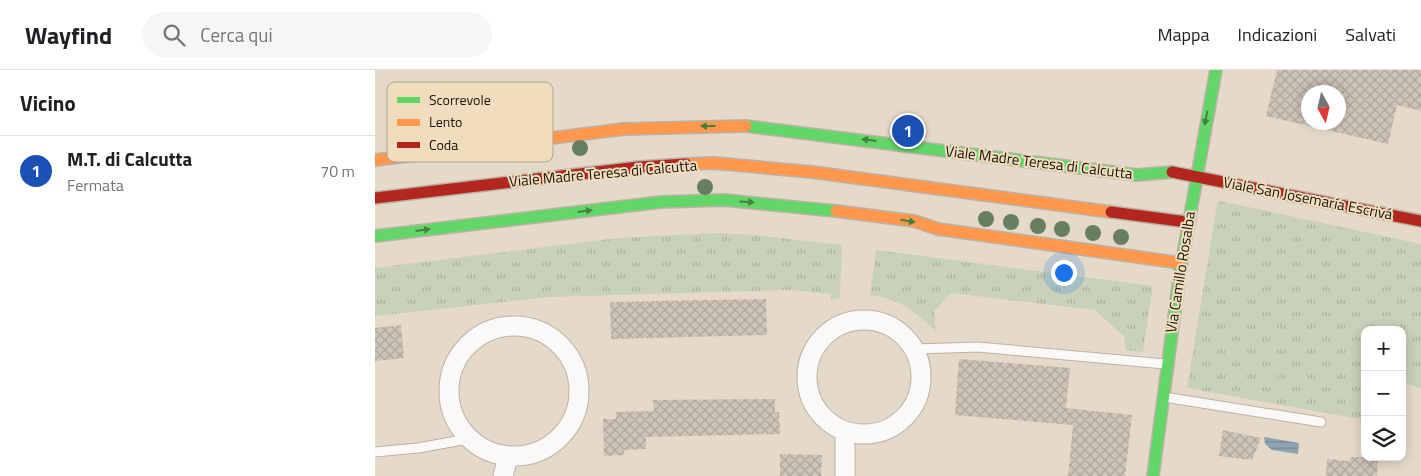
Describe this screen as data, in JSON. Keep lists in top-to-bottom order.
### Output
{
  "streets": {
    "main road": ["Viale Madre Teresa di Calcutta", "Viale San Josemaría Escrivá", "Via Camillo Rosalba"]
  },
  "crossings": [
    ["Viale Madre Teresa di Calcutta", "Viale San Josemaría Escrivá"],
    ["Viale Madre Teresa di Calcutta", "Via Camillo Rosalba"],
    ["Viale San Josemaría Escrivá", "Via Camillo Rosalba"]
  ],
  "legend": ["Scorrevole", "Lento", "Coda"],
  "north": "bottom",
  "page": {
    "header": "Wayfind",
    "search": "Cerca qui",
    "nav": ["Mappa", "Indicazioni", "Salvati"],
    "heading": "Vicino",
    "pins": "1",
    "list": [
      {
        "mark": "1",
        "name": "M.T. di Calcutta",
        "note": "Fermata",
        "value": "70 m"
      }
    ],
    "map_buttons": ["+", "−"]
  }
}
